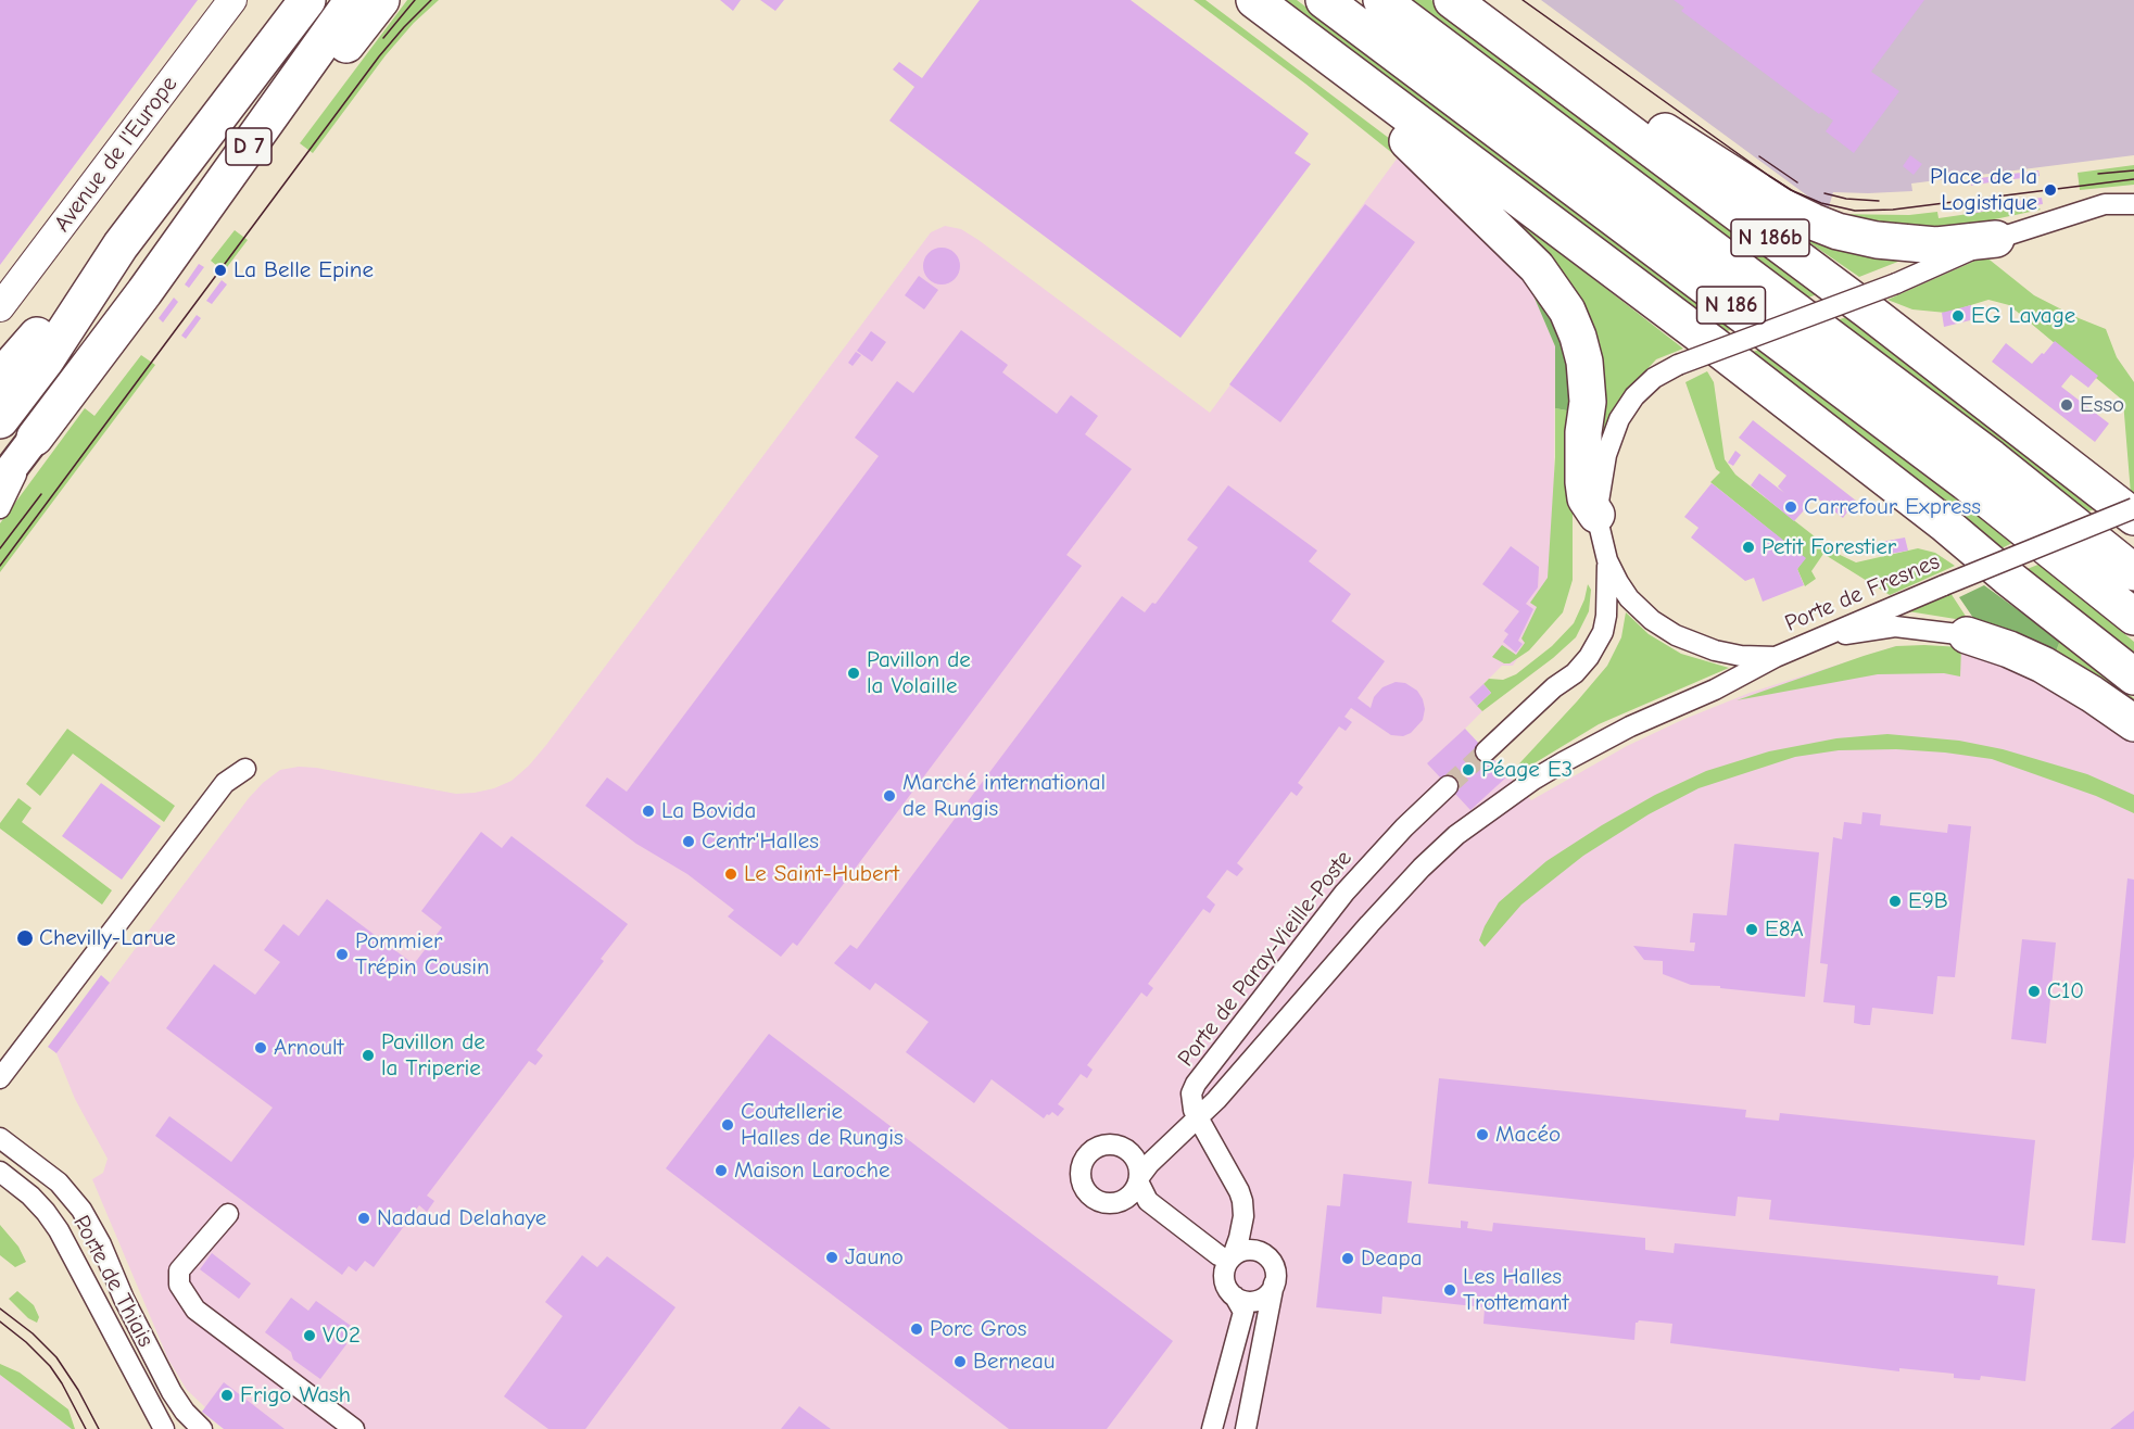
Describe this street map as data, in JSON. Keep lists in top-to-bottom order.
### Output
{
  "streets": {
    "highway": ["D 7", "N 186b", "N 186"],
    "street": [
      "Avenue de l'Europe",
      "Porte de Fresnes",
      "Porte de Paray-Vieille-Poste",
      "Porte de Thiais"
    ]
  },
  "places": [
    "Place de la Logistique",
    "La Belle Epine",
    "EG Lavage",
    "Esso",
    "Carrefour Express",
    "Petit Forestier",
    "Pavillon de la Volaille",
    "Péage E3",
    "Marché international de Rungis",
    "La Bovida",
    "Centr'Halles",
    "Le Saint-Hubert",
    "E9B",
    "E8A",
    "Chevilly-Larue",
    "Pommier Trépin Cousin",
    "C10",
    "Arnoult",
    "Pavillon de la Triperie",
    "Coutellerie Halles de Rungis",
    "Macéo",
    "Maison Laroche",
    "Nadaud Delahaye",
    "Jauno",
    "Deapa",
    "Les Halles Trottemant",
    "Porc Gros",
    "V02",
    "Berneau",
    "Frigo Wash"
  ]
}
